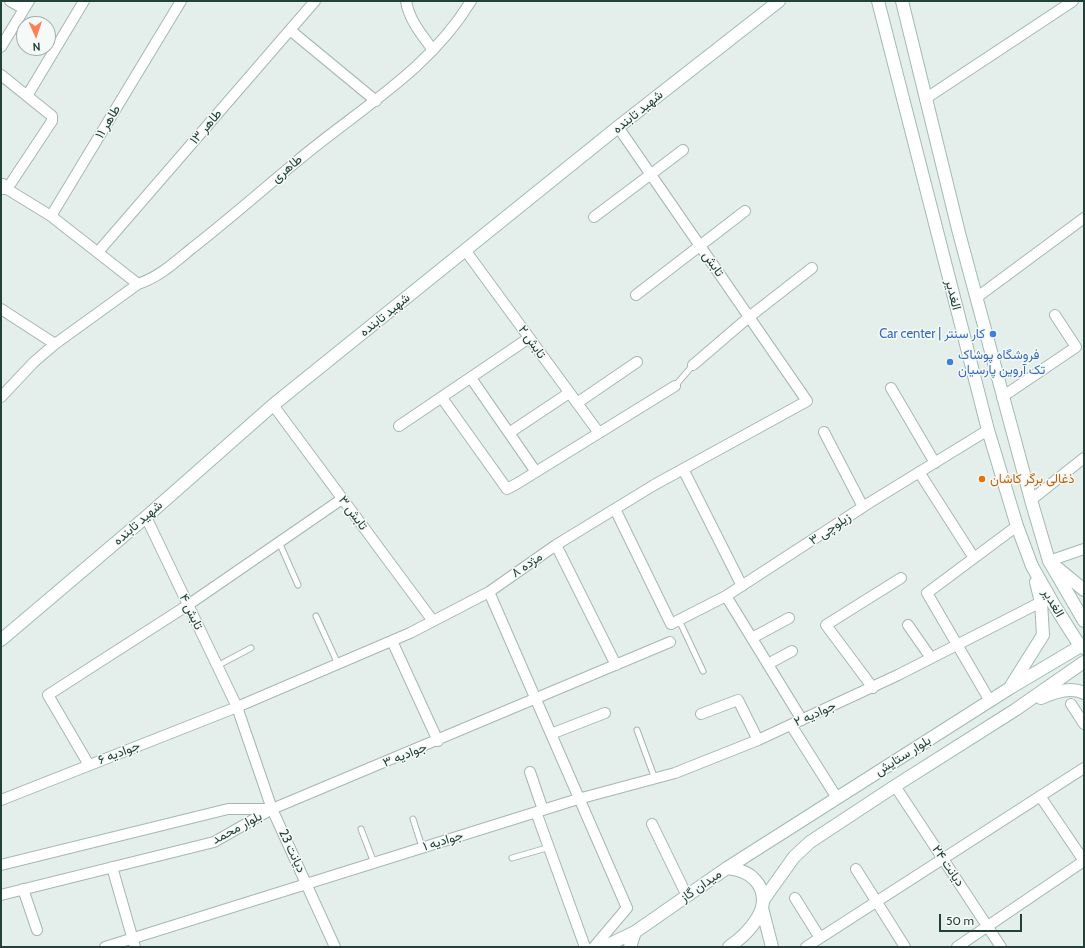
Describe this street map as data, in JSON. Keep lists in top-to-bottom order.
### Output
{
  "streets": {
    "main road": [
      "شهید تابنده",
      "الغدیر",
      "بلوار ستایش",
      "میدان گاز"
    ],
    "street": [
      "طاهر ۱۱",
      "طاهر ۱۳",
      "طاهری",
      "تابش",
      "تابش ۲",
      "تابش ۳",
      "زیلوچی ۳",
      "مژده ۸",
      "تابش ۴",
      "جوادیه ۲",
      "جوادیه ۶",
      "جوادیه ۳",
      "بلوار محمد",
      "جوادیه ۱",
      "دیانت 23",
      "دیانت ۲۴"
    ]
  },
  "crossings": [
    ["شهید تابنده", "تابش"],
    ["شهید تابنده", "تابش ۲"],
    ["شهید تابنده", "تابش ۳"],
    ["شهید تابنده", "تابش ۴"],
    ["تابش", "مژده ۸"],
    ["الغدیر", "زیلوچی ۳"],
    ["الغدیر", "بلوار ستایش"],
    ["تابش ۳", "مژده ۸"],
    ["مژده ۸", "تابش ۴"],
    ["مژده ۸", "جوادیه ۶"],
    ["مژده ۸", "دیانت 23"],
    ["تابش ۴", "جوادیه ۶"],
    ["تابش ۴", "دیانت 23"],
    ["جوادیه ۲", "جوادیه ۱"],
    ["جوادیه ۶", "دیانت 23"],
    ["جوادیه ۳", "بلوار محمد"],
    ["جوادیه ۳", "دیانت 23"],
    ["بلوار ستایش", "دیانت ۲۴"],
    ["بلوار ستایش", "میدان گاز"],
    ["بلوار محمد", "دیانت 23"],
    ["جوادیه ۱", "دیانت 23"]
  ],
  "places": ["Car center | کار سنتر", "فروشگاه پوشاک تک آروین پارسیان", "ذغالی برگر کاشان"],
  "scale_bar": "50 m",
  "north": "bottom"
}
